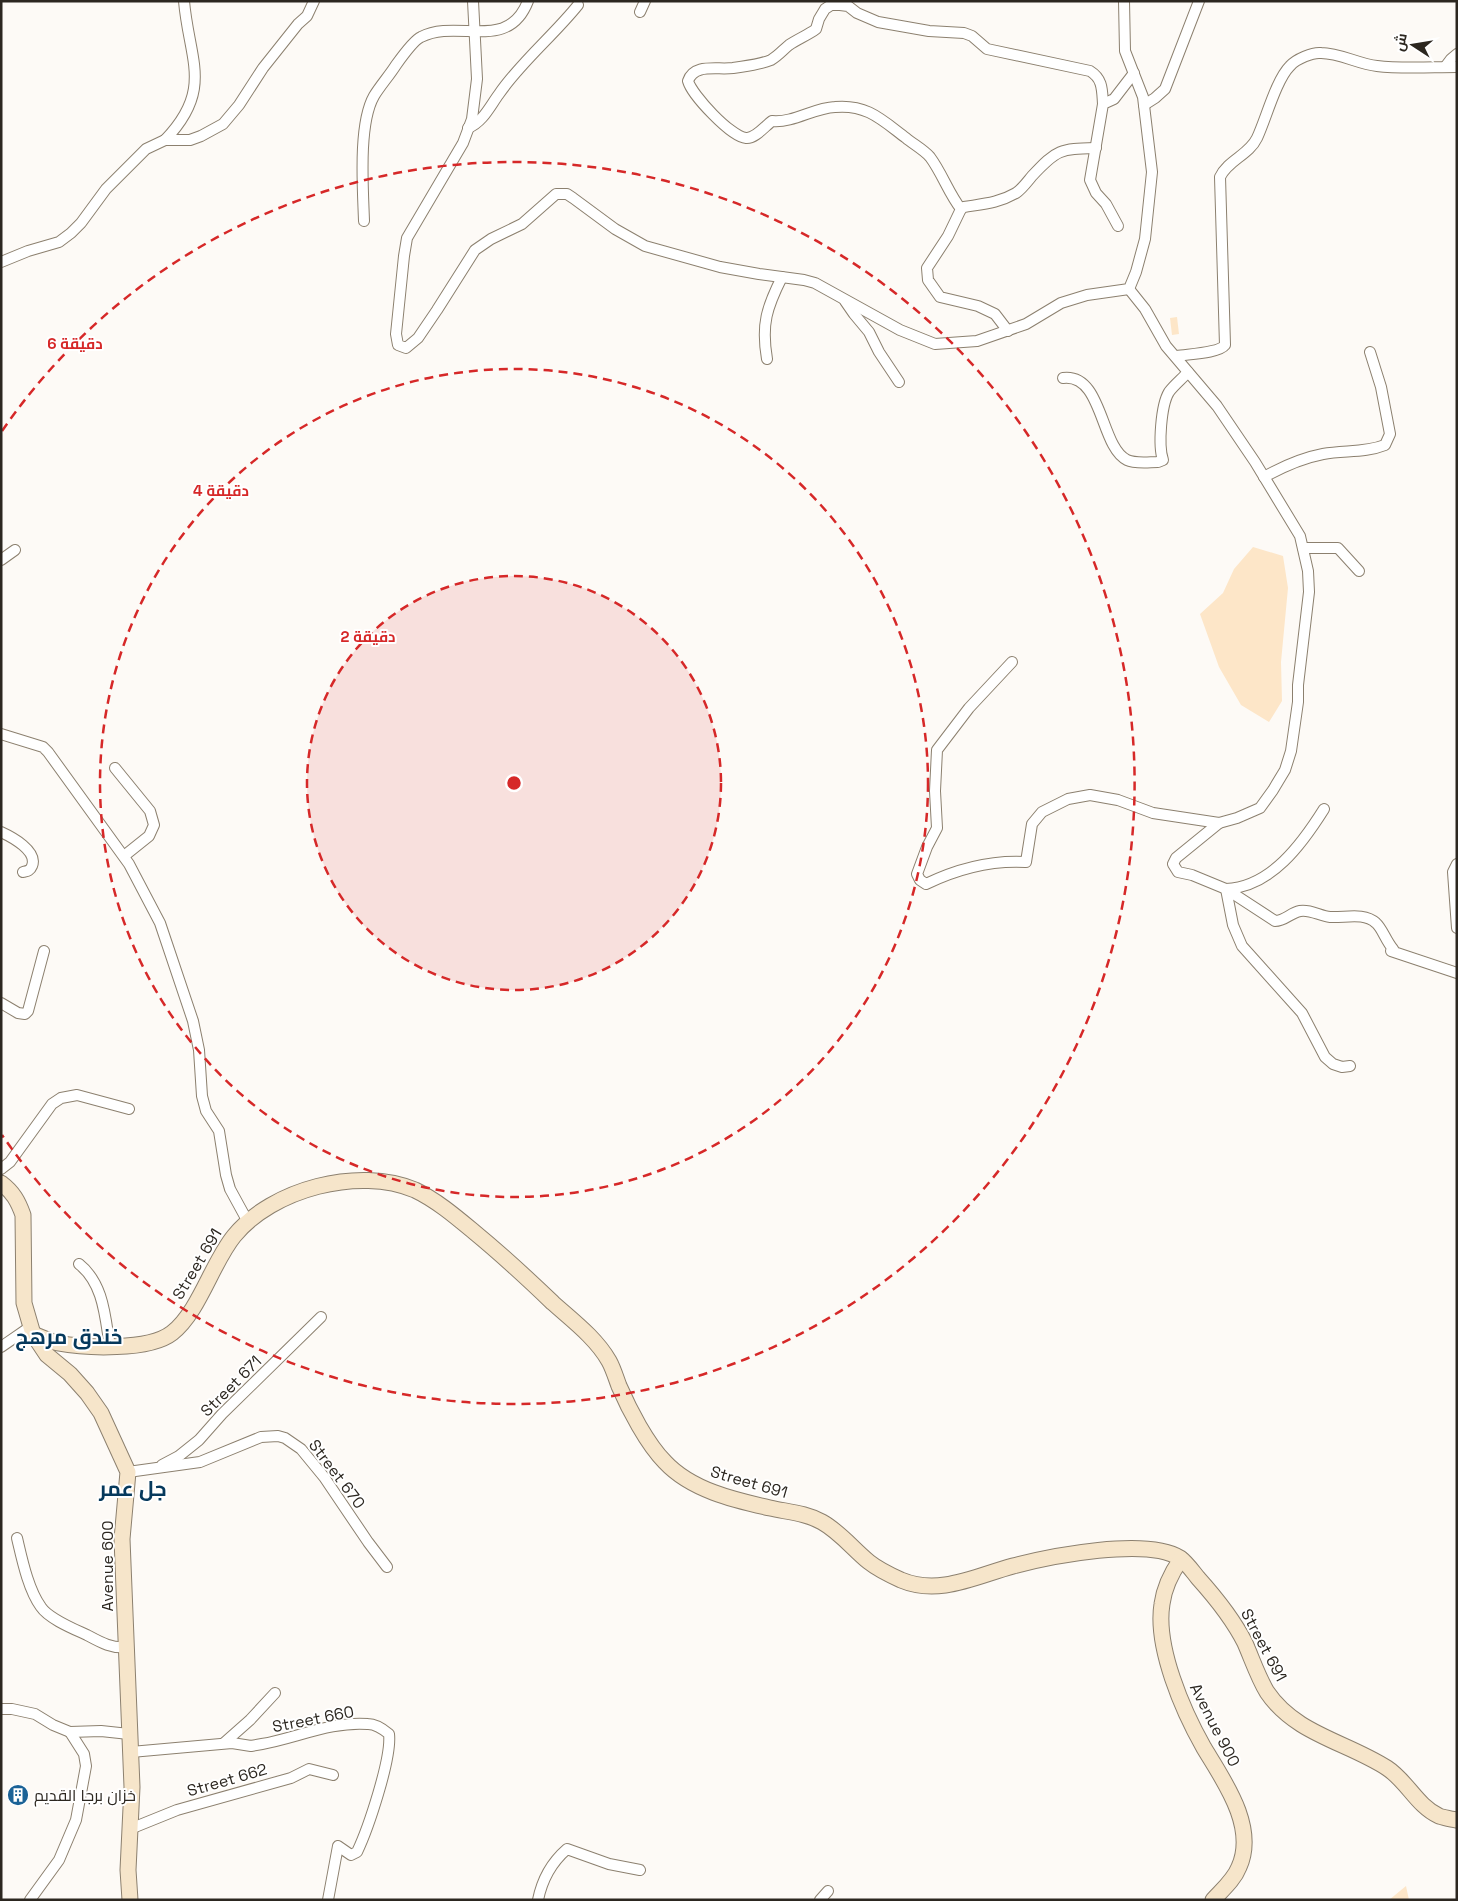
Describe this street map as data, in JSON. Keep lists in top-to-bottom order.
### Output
{
  "streets": {
    "main road": ["Street 691", "Avenue 600", "Avenue 900"],
    "street": [
      "Street 671",
      "Street 670",
      "Street 660",
      "Street 662"
    ]
  },
  "crossings": [
    ["Street 691", "Avenue 900"],
    ["Street 671", "Street 670"],
    ["Street 670", "Avenue 600"],
    ["Avenue 600", "Street 660"],
    ["Avenue 600", "Street 662"]
  ],
  "districts": ["خندق مرهج", "جل عمر"],
  "places": {
    "building": ["خزان برجا القديم"]
  },
  "north": "left",
  "rings": ["6 دقيقة", "4 دقيقة", "2 دقيقة"]
}
